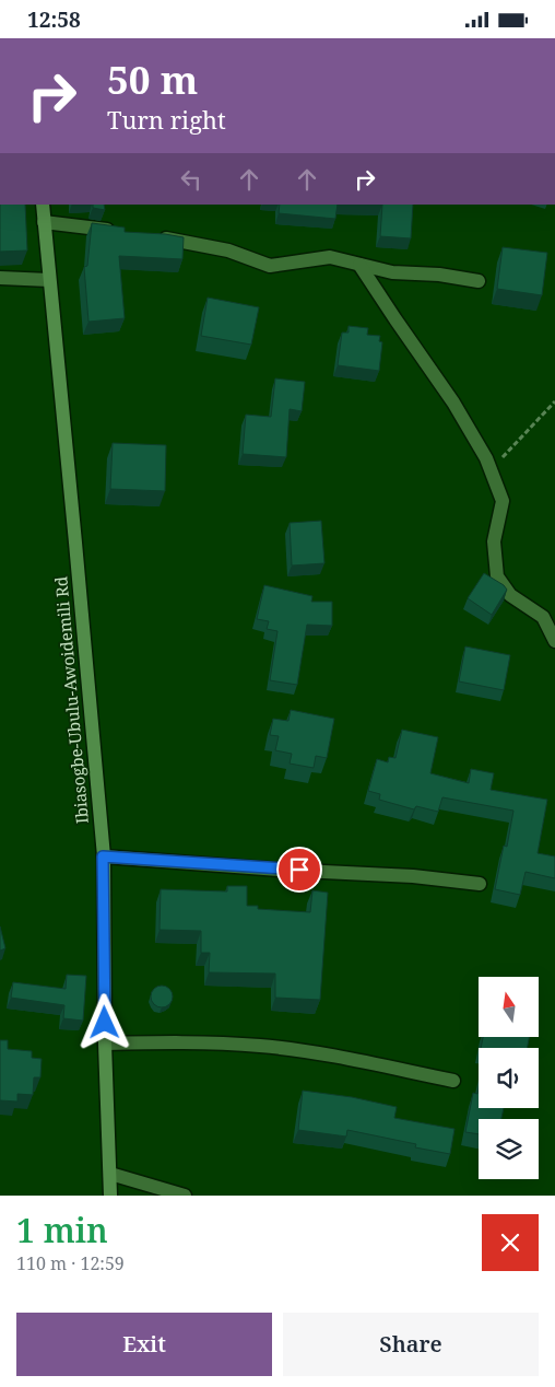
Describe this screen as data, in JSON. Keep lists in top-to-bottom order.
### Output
{
  "streets": {
    "street": ["Ibiasogbe-Ubulu-Awoidemili Rd"]
  },
  "north": "top",
  "page": {
    "status": "12:58",
    "turn": ["50 m", "Turn right"],
    "heading": ["1 min", "110 m · 12:59"],
    "buttons": ["Exit", "Share"]
  }
}
